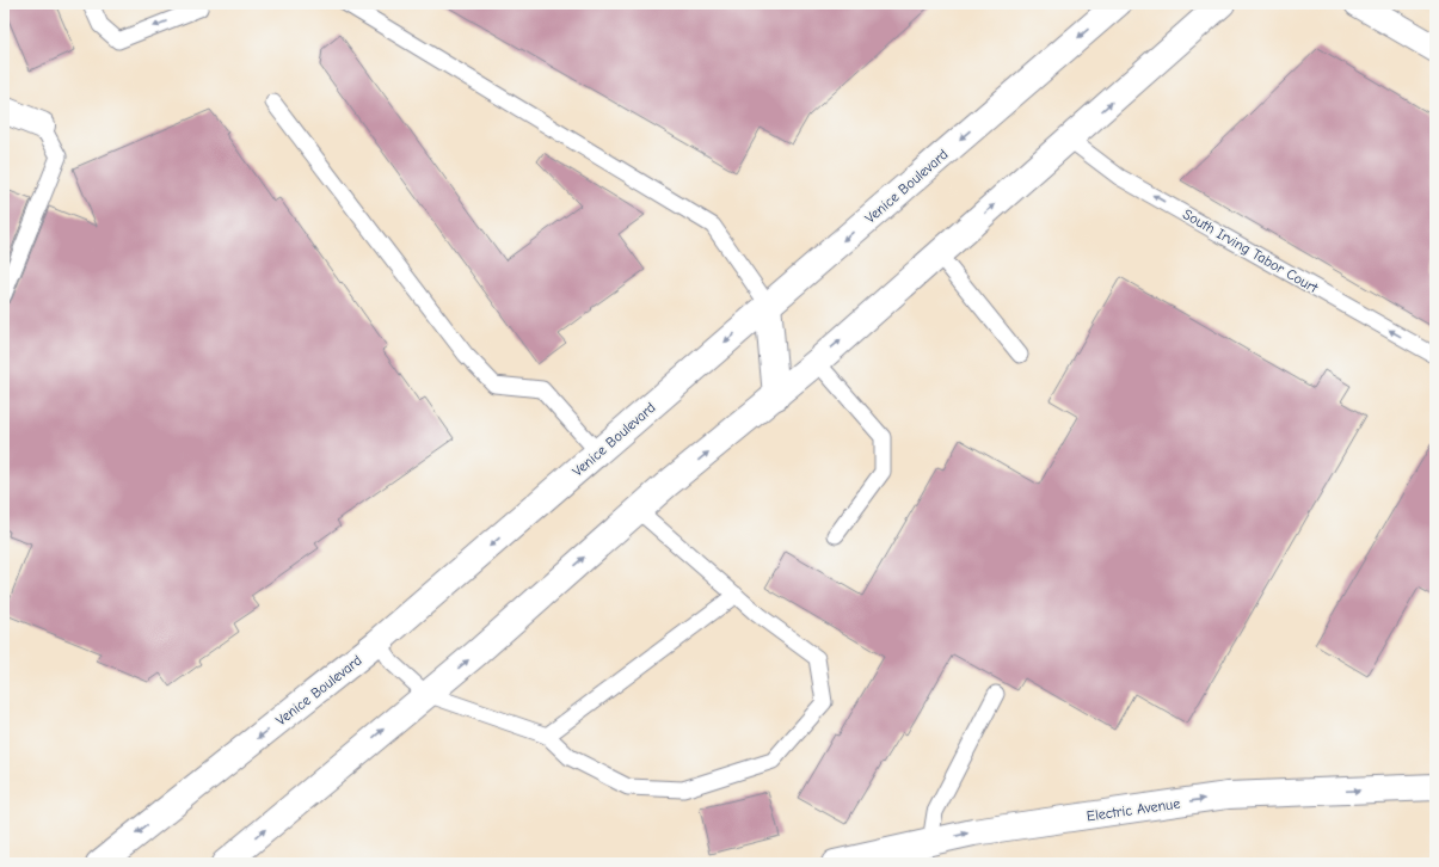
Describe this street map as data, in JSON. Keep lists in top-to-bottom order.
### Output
{
  "streets": {
    "main road": ["Venice Boulevard", "Electric Avenue"],
    "lane": ["South Irving Tabor Court"]
  },
  "one_way": ["South Irving Tabor Court", "Electric Avenue"]
}
